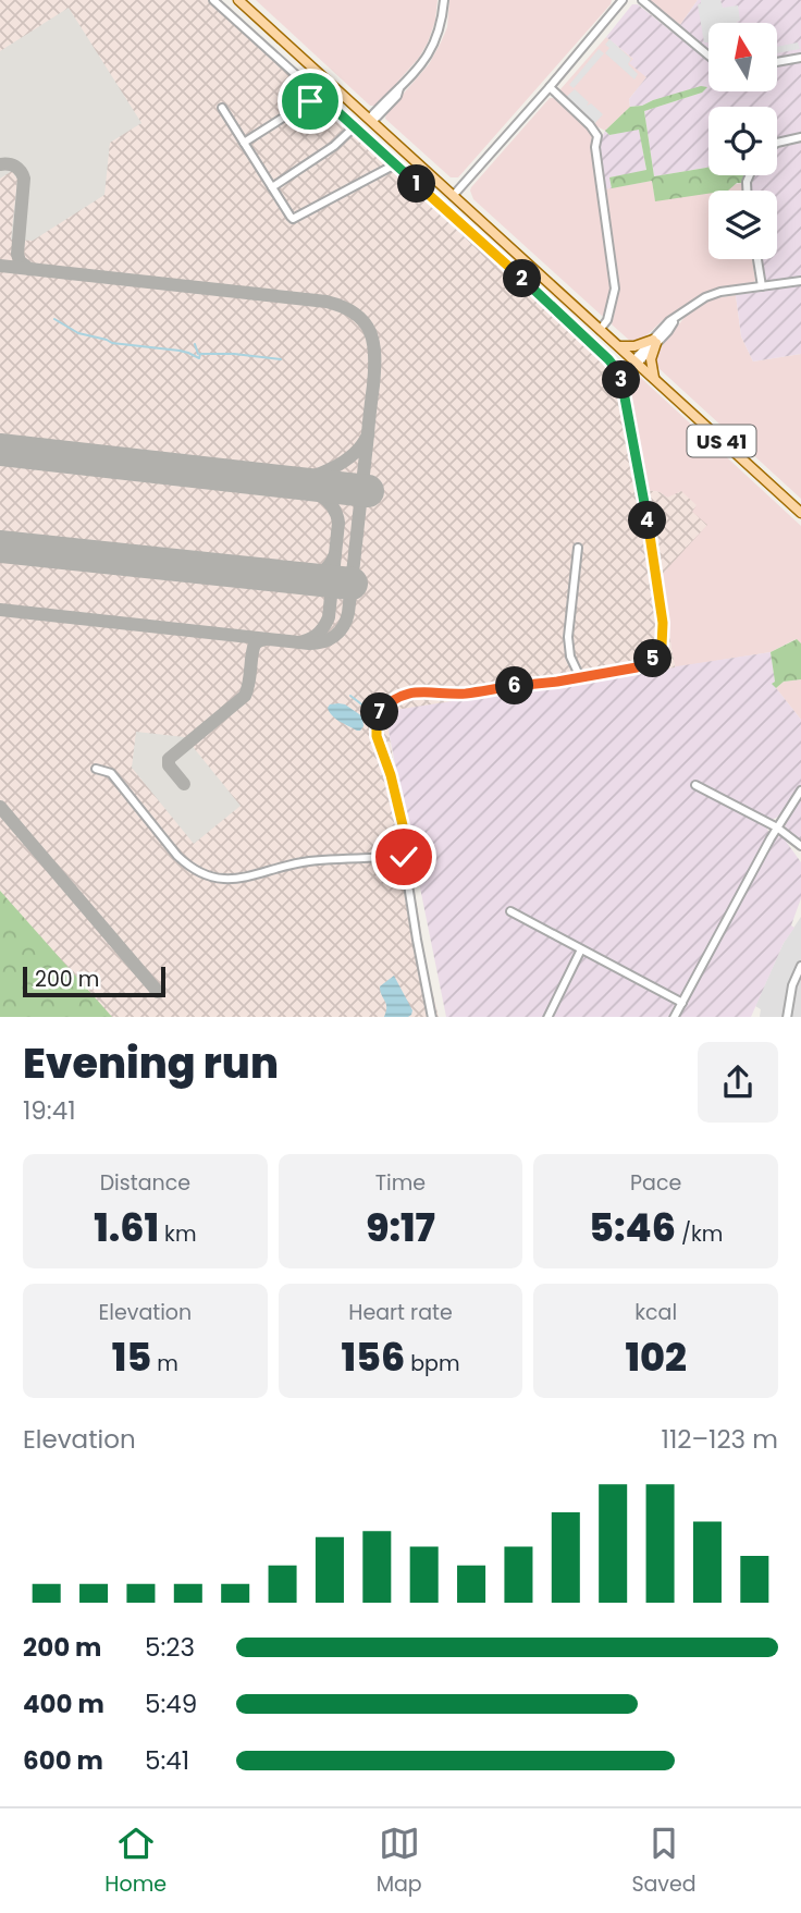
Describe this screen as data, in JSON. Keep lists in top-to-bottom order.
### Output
{
  "streets": {
    "main road": ["US 41"]
  },
  "scale_bar": "200 m",
  "north": "top",
  "page": {
    "pins": [
      "1",
      "2",
      "3",
      "4",
      "5",
      "6",
      "7"
    ],
    "scale": "200 m",
    "heading": ["Evening run", "19:41"],
    "stats": [
      ["Distance", "1.61 km"],
      ["Time", "9:17"],
      ["Pace", "5:46 /km"],
      ["Elevation", "15 m"],
      ["Heart rate", "156 bpm"],
      ["kcal", "102"]
    ],
    "chart": ["Elevation", "112–123 m"],
    "list": [
      {
        "name": "200 m",
        "note": "5:23"
      },
      {
        "name": "400 m",
        "note": "5:49"
      },
      {
        "name": "600 m",
        "note": "5:41"
      }
    ],
    "tabs": ["Home", "Map", "Saved"]
  }
}
